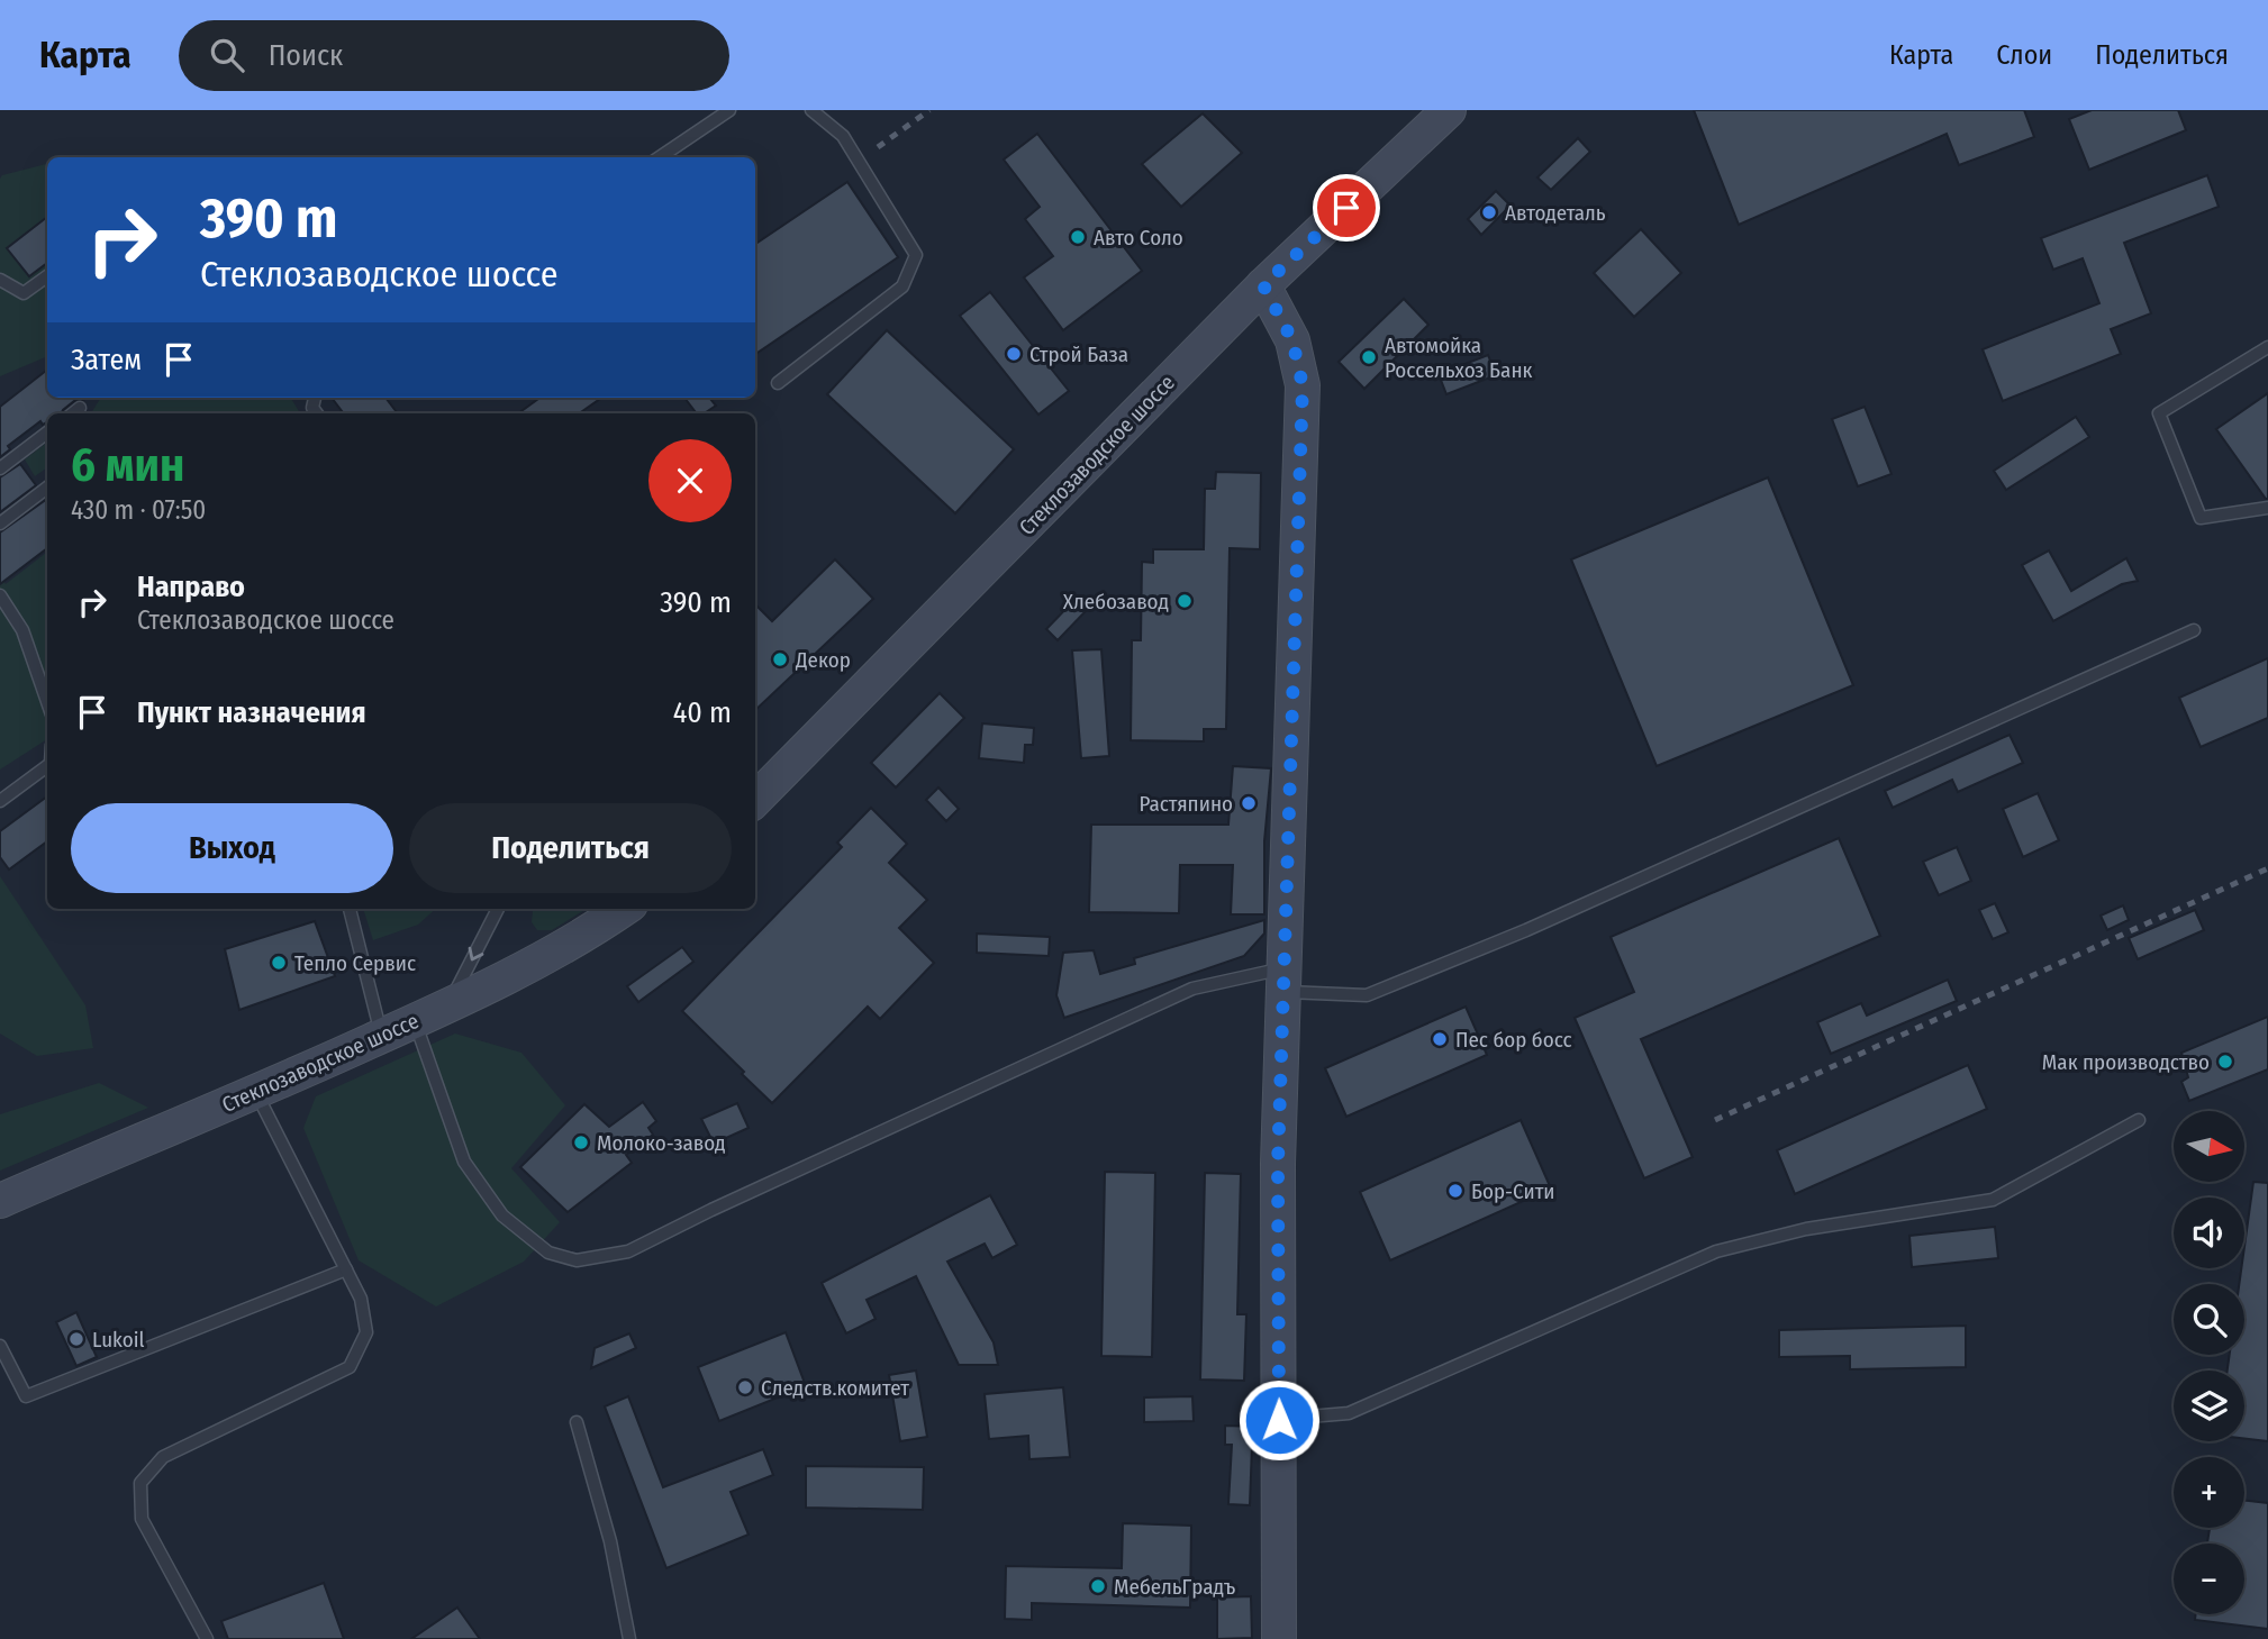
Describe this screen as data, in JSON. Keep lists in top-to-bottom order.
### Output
{
  "streets": {
    "main road": ["Стеклозаводское шоссе"]
  },
  "places": [
    "Автодеталь",
    "Авто Соло",
    "Строй База",
    "Автомойка Россельхоз Банк",
    "Хлебозавод",
    "Декор",
    "Растяпино",
    "Тепло Сервис",
    "Пес бор босс",
    "Мак производство",
    "Молоко-завод",
    "Бор-Сити",
    "Lukoil",
    "Следств.комитет",
    "МебельГрадъ"
  ],
  "north": "right",
  "page": {
    "header": "Карта",
    "search": "Поиск",
    "nav": ["Карта", "Слои", "Поделиться"],
    "turn": ["390 m", "Стеклозаводское шоссе"],
    "then": "Затем",
    "heading": ["6 мин", "430 m · 07:50"],
    "list": [
      {
        "name": "Направо",
        "note": "Стеклозаводское шоссе",
        "value": "390 m"
      },
      {
        "name": "Пункт назначения",
        "value": "40 m"
      }
    ],
    "buttons": ["Выход", "Поделиться"],
    "map_buttons": ["+", "−"]
  }
}
